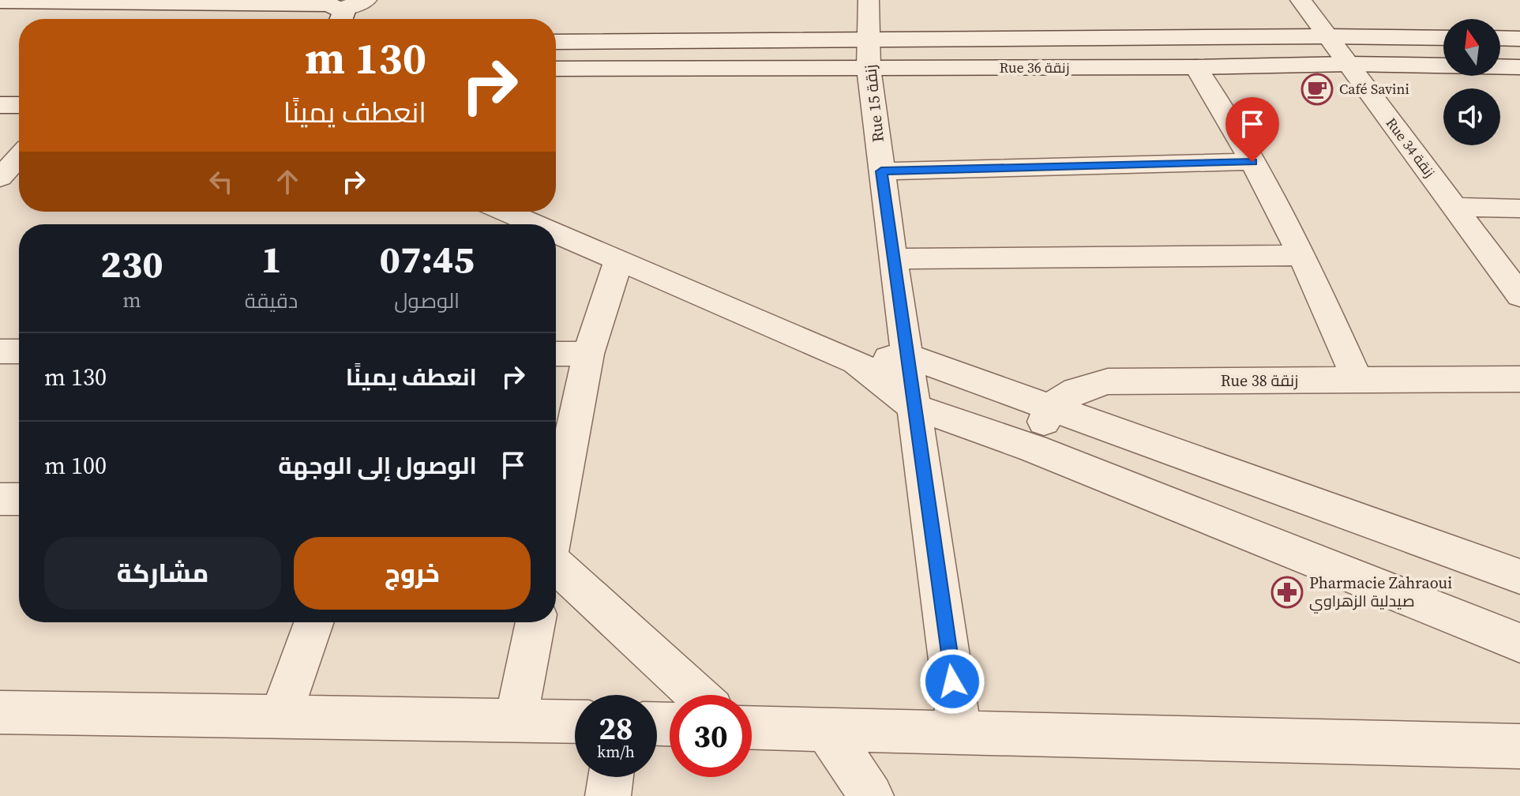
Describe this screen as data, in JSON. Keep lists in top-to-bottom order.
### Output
{
  "streets": {
    "street": [
      "Rue 36 زنقة",
      "Rue 15 زنقة",
      "Rue 34 زنقة",
      "Rue 38 زنقة"
    ]
  },
  "crossings": [
    ["Rue 36 زنقة", "Rue 15 زنقة"],
    ["Rue 36 زنقة", "Rue 34 زنقة"]
  ],
  "places": {
    "cafe": ["Café Savini"],
    "pharmacy": ["Pharmacie Zahraoui صيدلية الزهراوي"]
  },
  "north": "top",
  "page": {
    "turn": ["130 m", "انعطف يمينًا"],
    "eta": [
      "07:45",
      "الوصول",
      "1",
      "دقيقة",
      "230",
      "m"
    ],
    "list": [
      {
        "name": "انعطف يمينًا",
        "value": "130 m"
      },
      {
        "name": "الوصول إلى الوجهة",
        "value": "100 m"
      }
    ],
    "buttons": ["خروج", "مشاركة"],
    "speed": "28 km/h",
    "limit": "30"
  }
}
